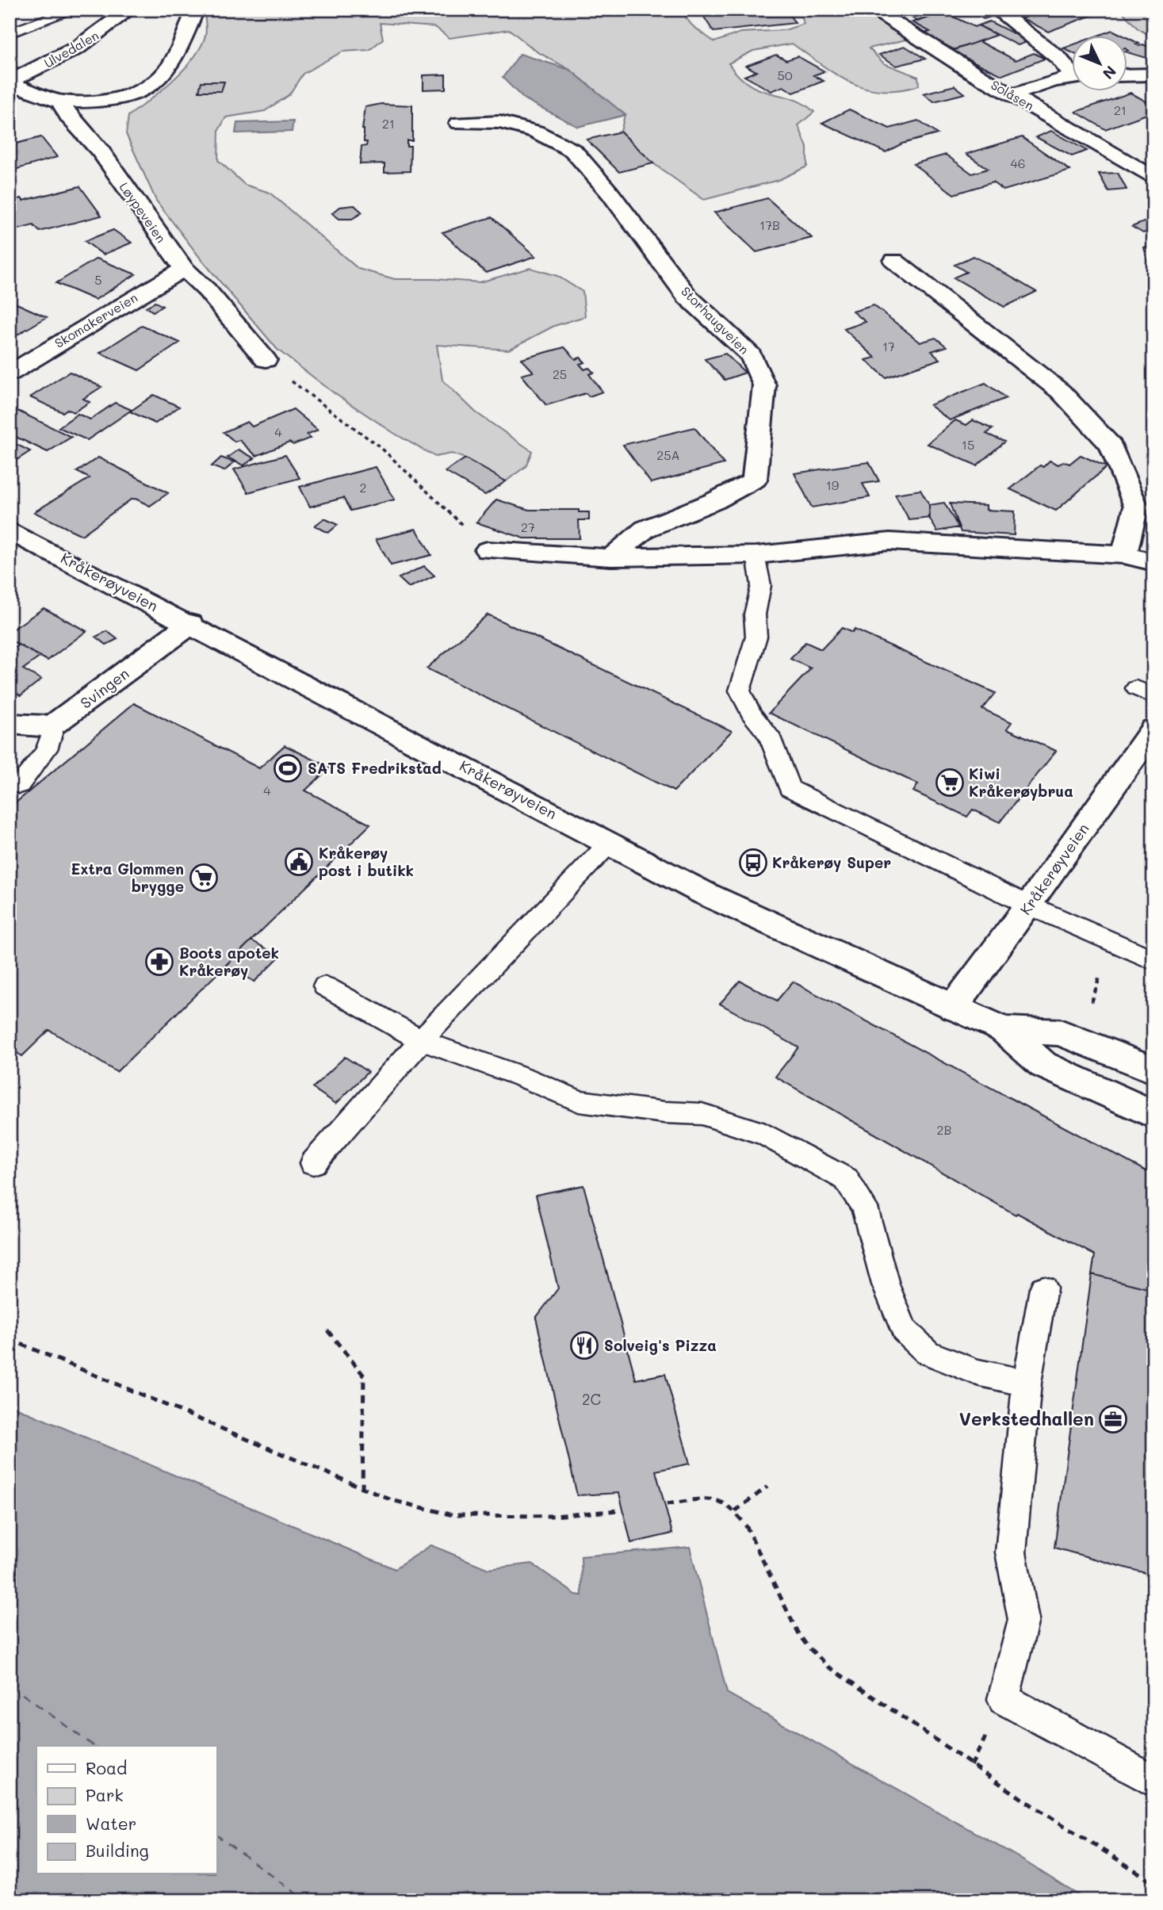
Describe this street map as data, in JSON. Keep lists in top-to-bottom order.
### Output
{
  "streets": {
    "street": [
      "Ulvedalen",
      "Solåsen",
      "Løypeveien",
      "Skomakerveien",
      "Storhaugveien",
      "Kråkerøyveien",
      "Svingen"
    ]
  },
  "crossings": [
    ["Løypeveien", "Skomakerveien"],
    ["Kråkerøyveien", "Svingen"]
  ],
  "places": {
    "sports": ["SATS Fredrikstad"],
    "supermarket": ["Kiwi Kråkerøybrua", "Extra Glommen brygge"],
    "public building": ["Kråkerøy post i butikk"],
    "bus stop": ["Kråkerøy Super"],
    "pharmacy": ["Boots apotek Kråkerøy"],
    "restaurant": ["Solveig's Pizza"],
    "office": ["Verkstedhallen"]
  },
  "house_numbers": [
    "50",
    "21",
    "21",
    "46",
    "17B",
    "5",
    "17",
    "25",
    "4",
    "15",
    "25A",
    "19",
    "2",
    "27",
    "4",
    "2B",
    "2C"
  ],
  "legend": [
    "Road",
    "Park",
    "Water",
    "Building"
  ],
  "north": "bottom right"
}
